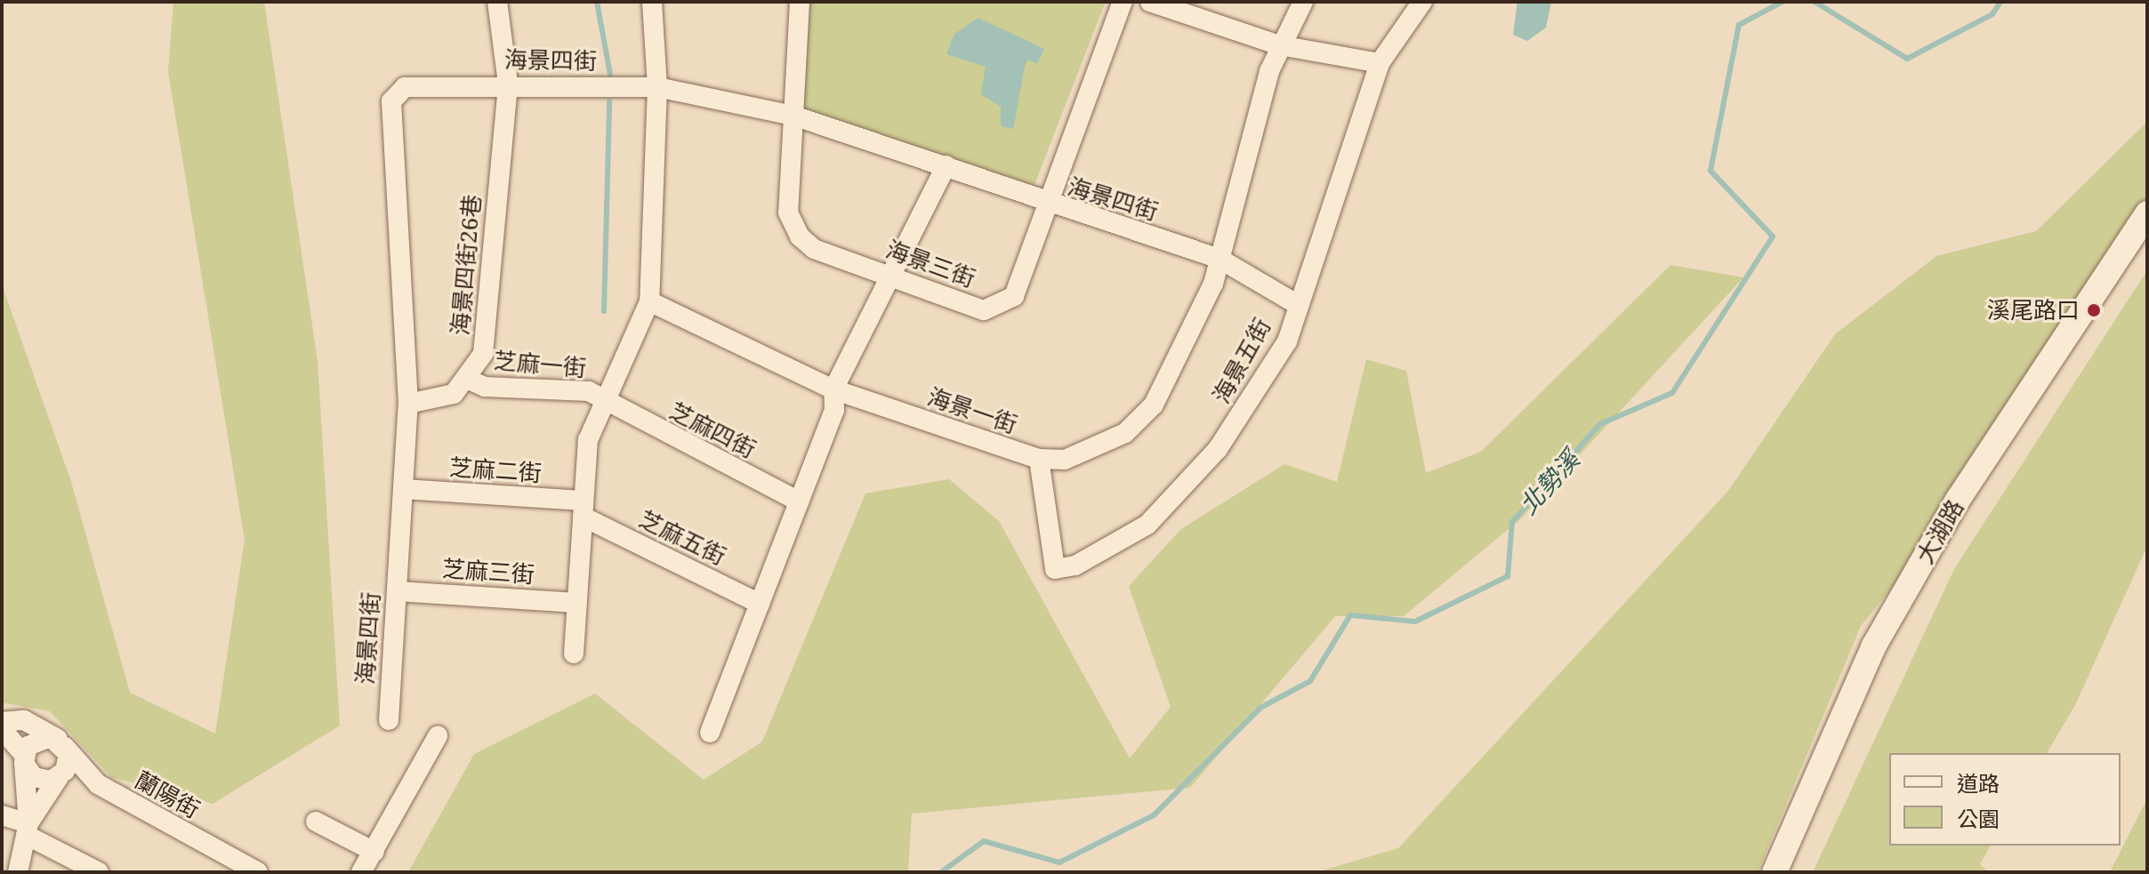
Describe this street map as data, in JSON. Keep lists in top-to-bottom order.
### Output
{
  "streets": {
    "street": [
      "海景四街",
      "海景三街",
      "海景四街26巷",
      "海景五街",
      "芝麻一街",
      "海景一街",
      "芝麻四街",
      "芝麻二街",
      "大湖路",
      "芝麻五街",
      "芝麻三街",
      "蘭陽街"
    ]
  },
  "crossings": [
    ["海景四街", "海景三街"],
    ["海景四街", "海景四街26巷"],
    ["海景四街", "海景五街"],
    ["海景四街", "海景一街"],
    ["海景四街", "芝麻二街"],
    ["海景四街", "芝麻三街"],
    ["海景四街26巷", "芝麻一街"],
    ["海景五街", "海景一街"],
    ["芝麻一街", "芝麻四街"],
    ["芝麻二街", "芝麻五街"]
  ],
  "water": ["北勢溪"],
  "places": ["溪尾路口"],
  "legend": ["道路", "公園"]
}
